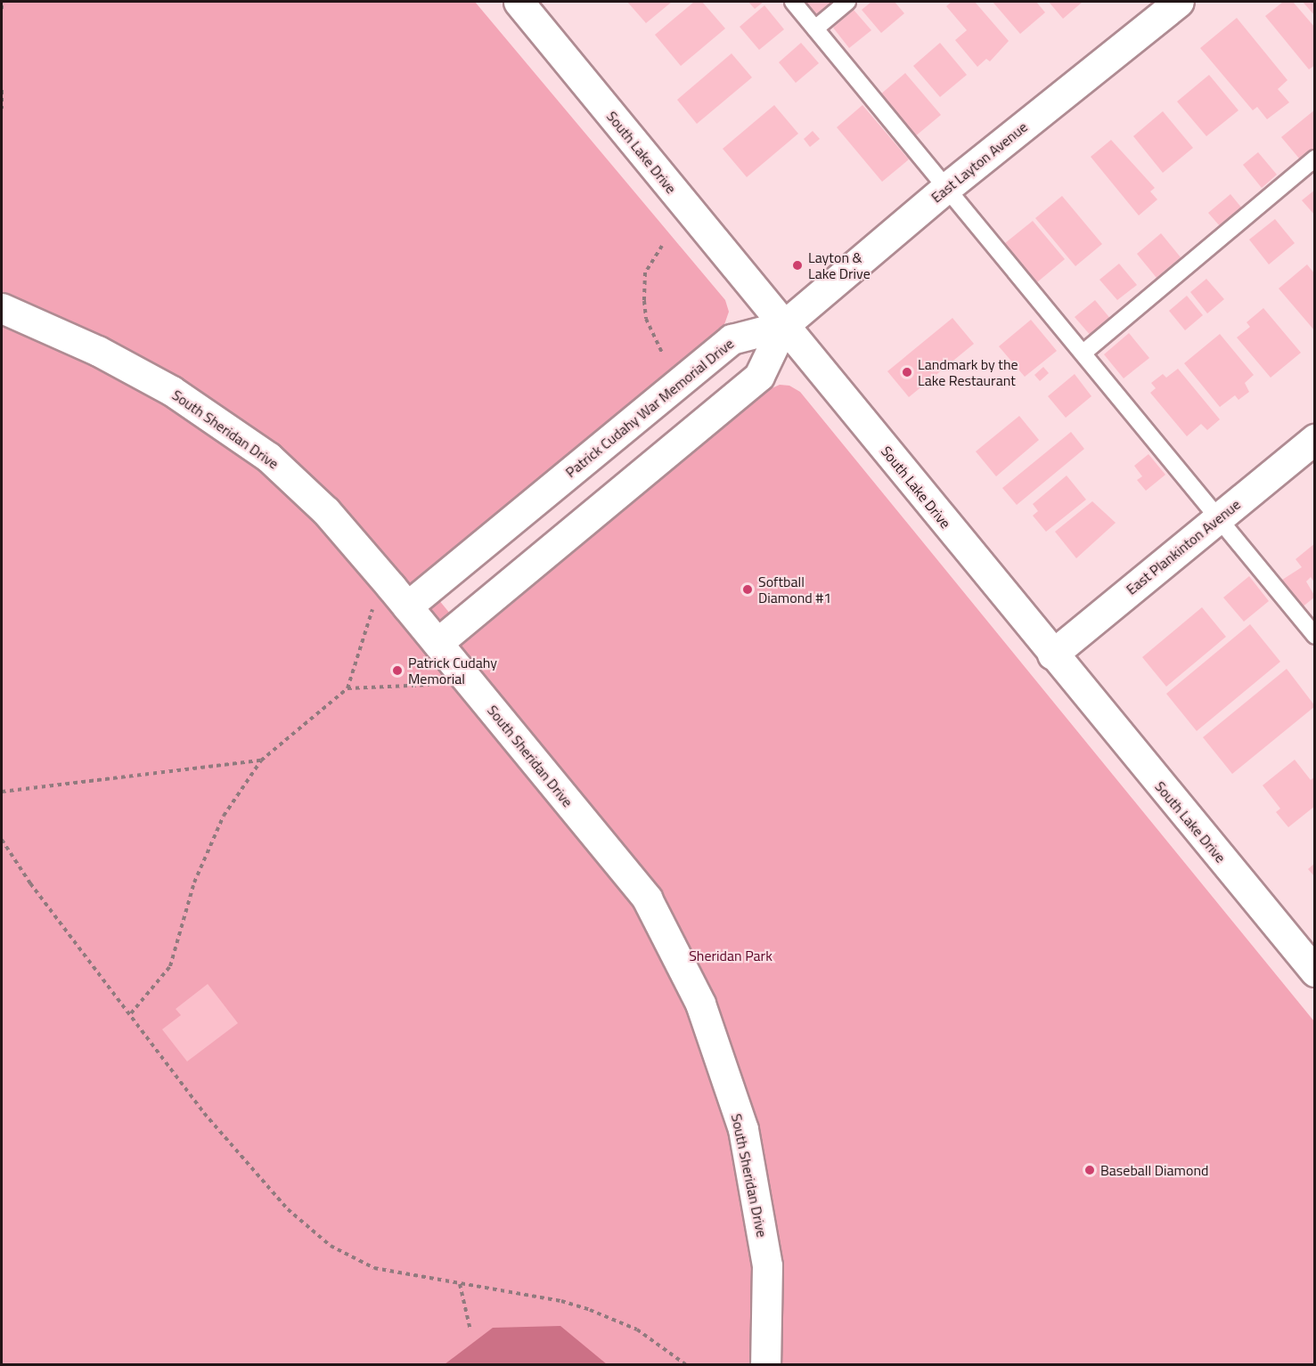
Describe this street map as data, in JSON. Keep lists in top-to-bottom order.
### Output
{
  "streets": {
    "street": [
      "South Lake Drive",
      "East Layton Avenue",
      "Patrick Cudahy War Memorial Drive",
      "South Sheridan Drive",
      "East Plankinton Avenue"
    ]
  },
  "crossings": [
    ["South Lake Drive", "East Layton Avenue"],
    ["South Lake Drive", "Patrick Cudahy War Memorial Drive"],
    ["South Lake Drive", "East Plankinton Avenue"],
    ["East Layton Avenue", "Patrick Cudahy War Memorial Drive"],
    ["Patrick Cudahy War Memorial Drive", "South Sheridan Drive"]
  ],
  "parks": ["Sheridan Park"],
  "places": [
    "Layton & Lake Drive",
    "Landmark by the Lake Restaurant",
    "Softball Diamond #1",
    "Patrick Cudahy Memorial",
    "Baseball Diamond"
  ]
}
